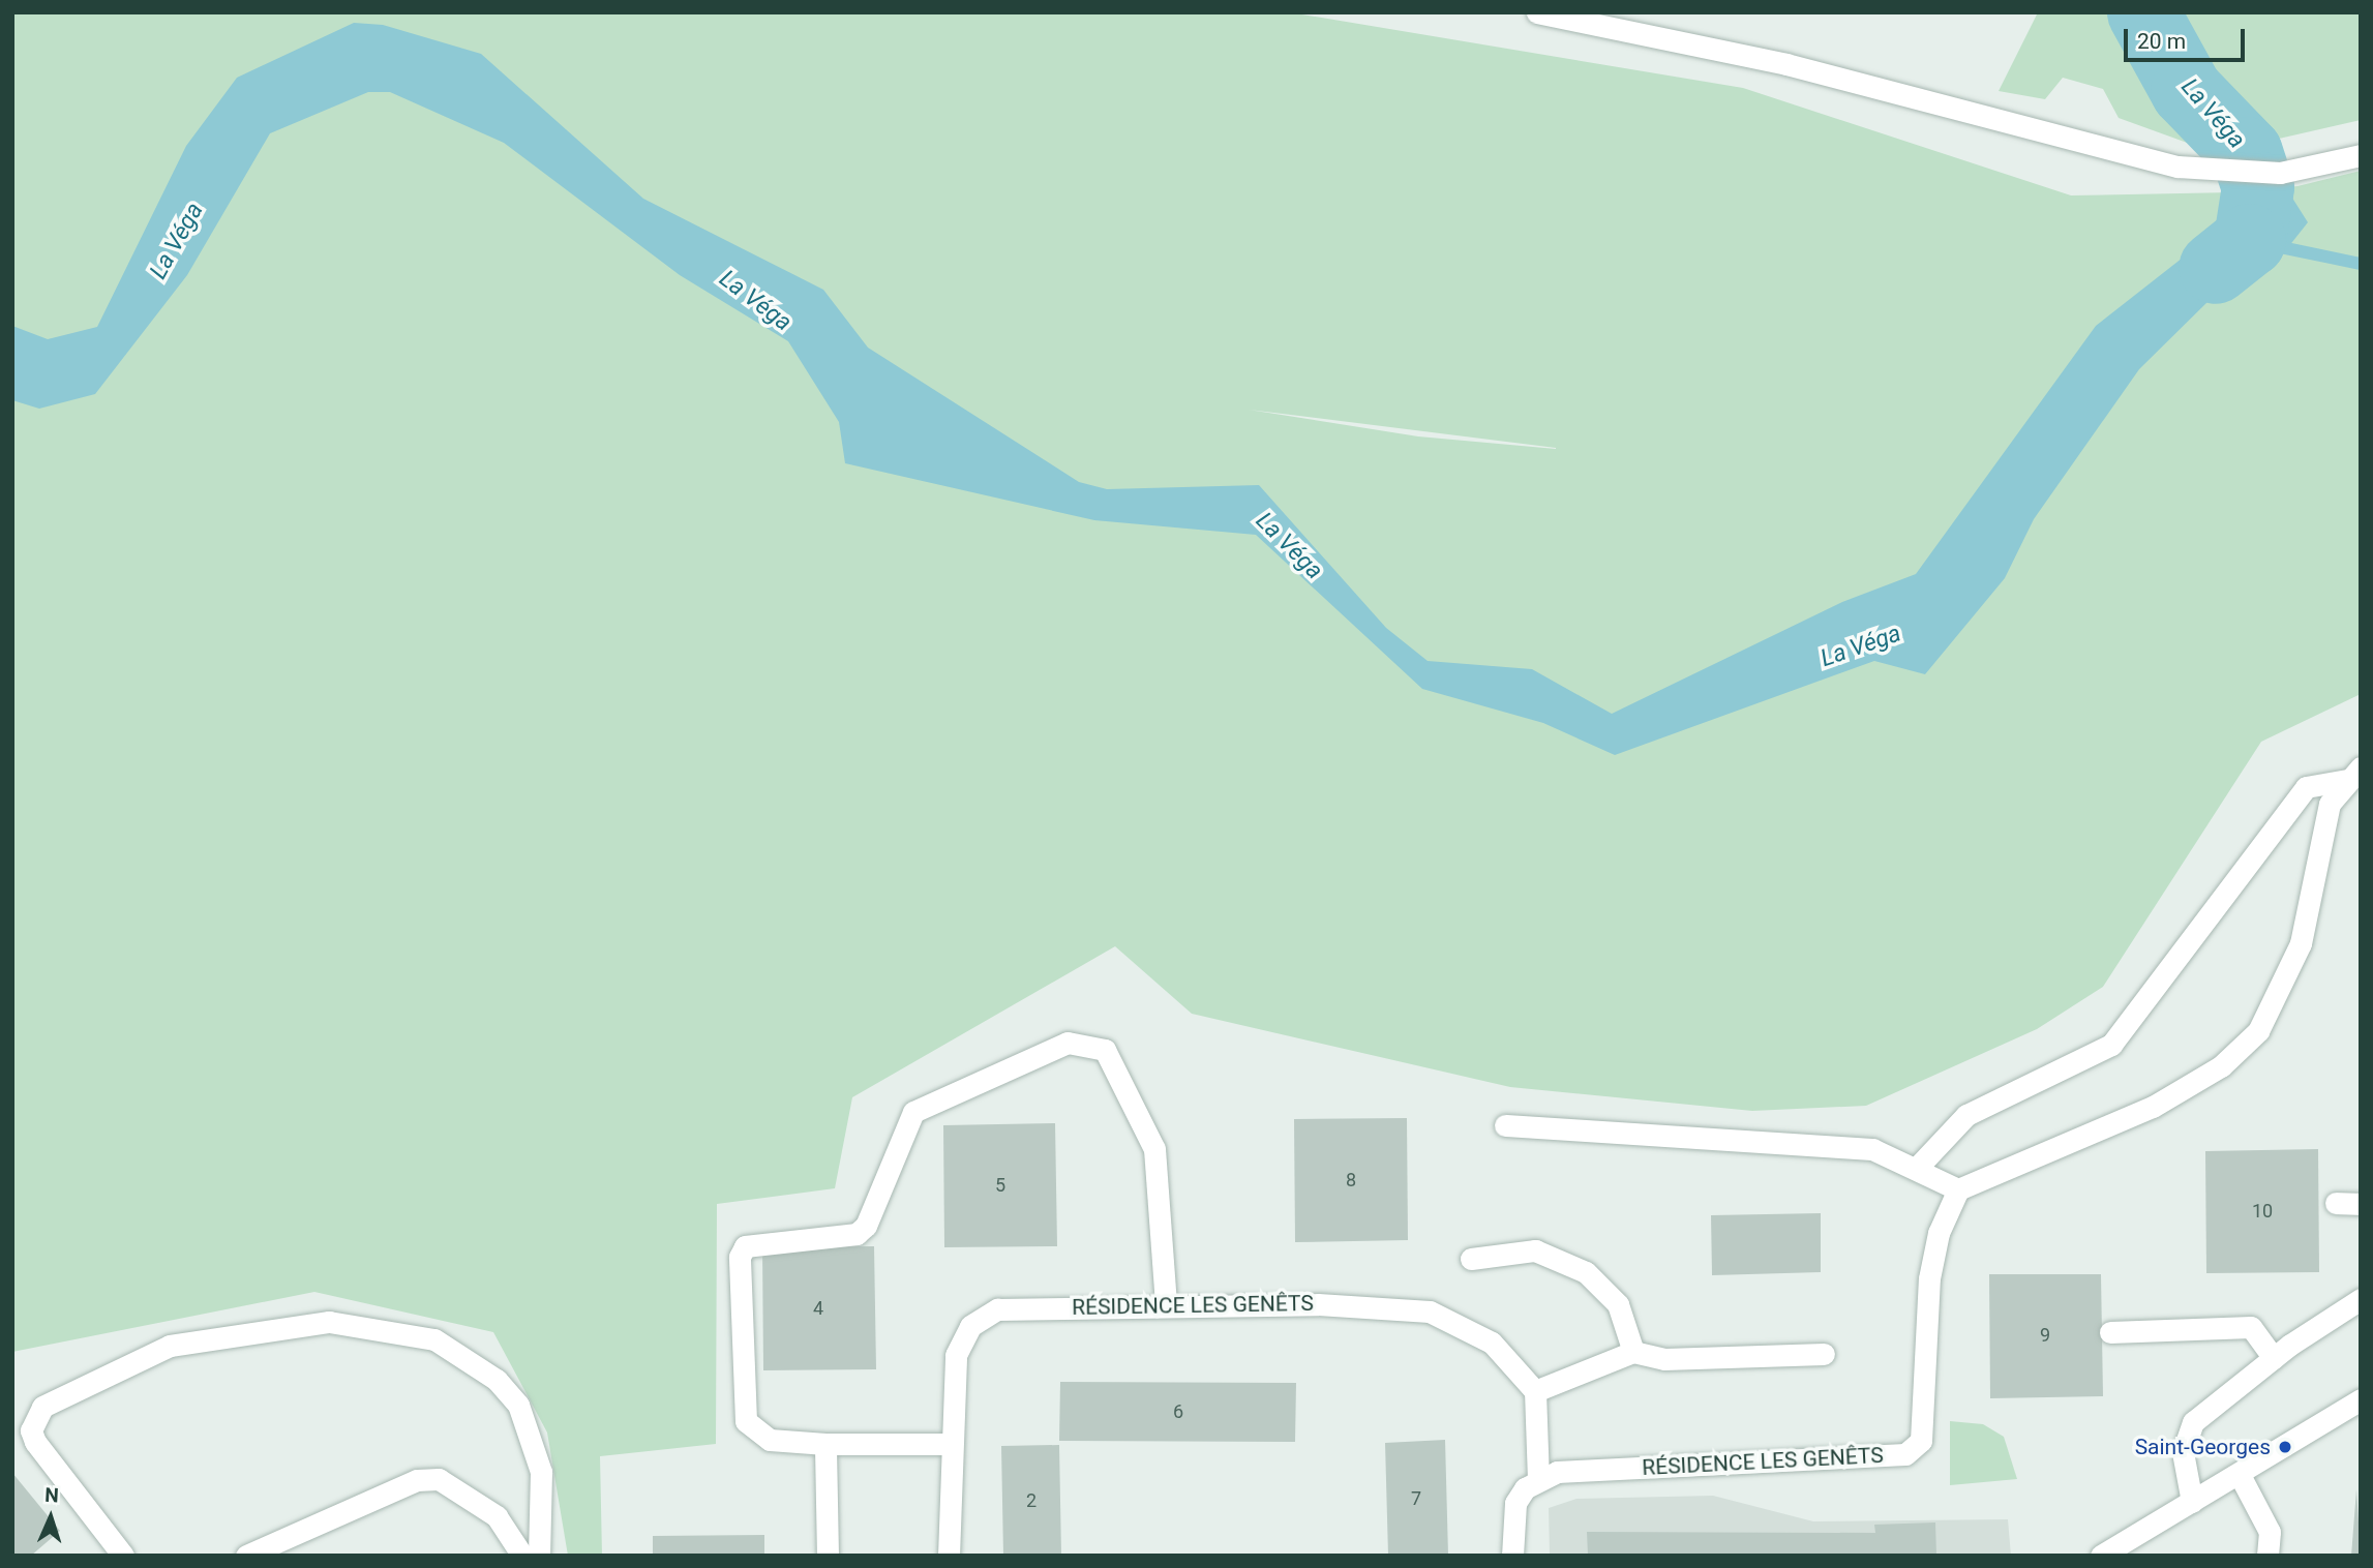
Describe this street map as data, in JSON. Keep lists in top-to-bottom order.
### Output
{
  "streets": {
    "street": ["RÉSIDENCE LES GENÊTS"]
  },
  "water": ["La Véga"],
  "places": ["Saint-Georges"],
  "house_numbers": [
    "8",
    "5",
    "10",
    "4",
    "9",
    "6",
    "7",
    "2"
  ],
  "scale_bar": "20 m",
  "north": "top"
}
